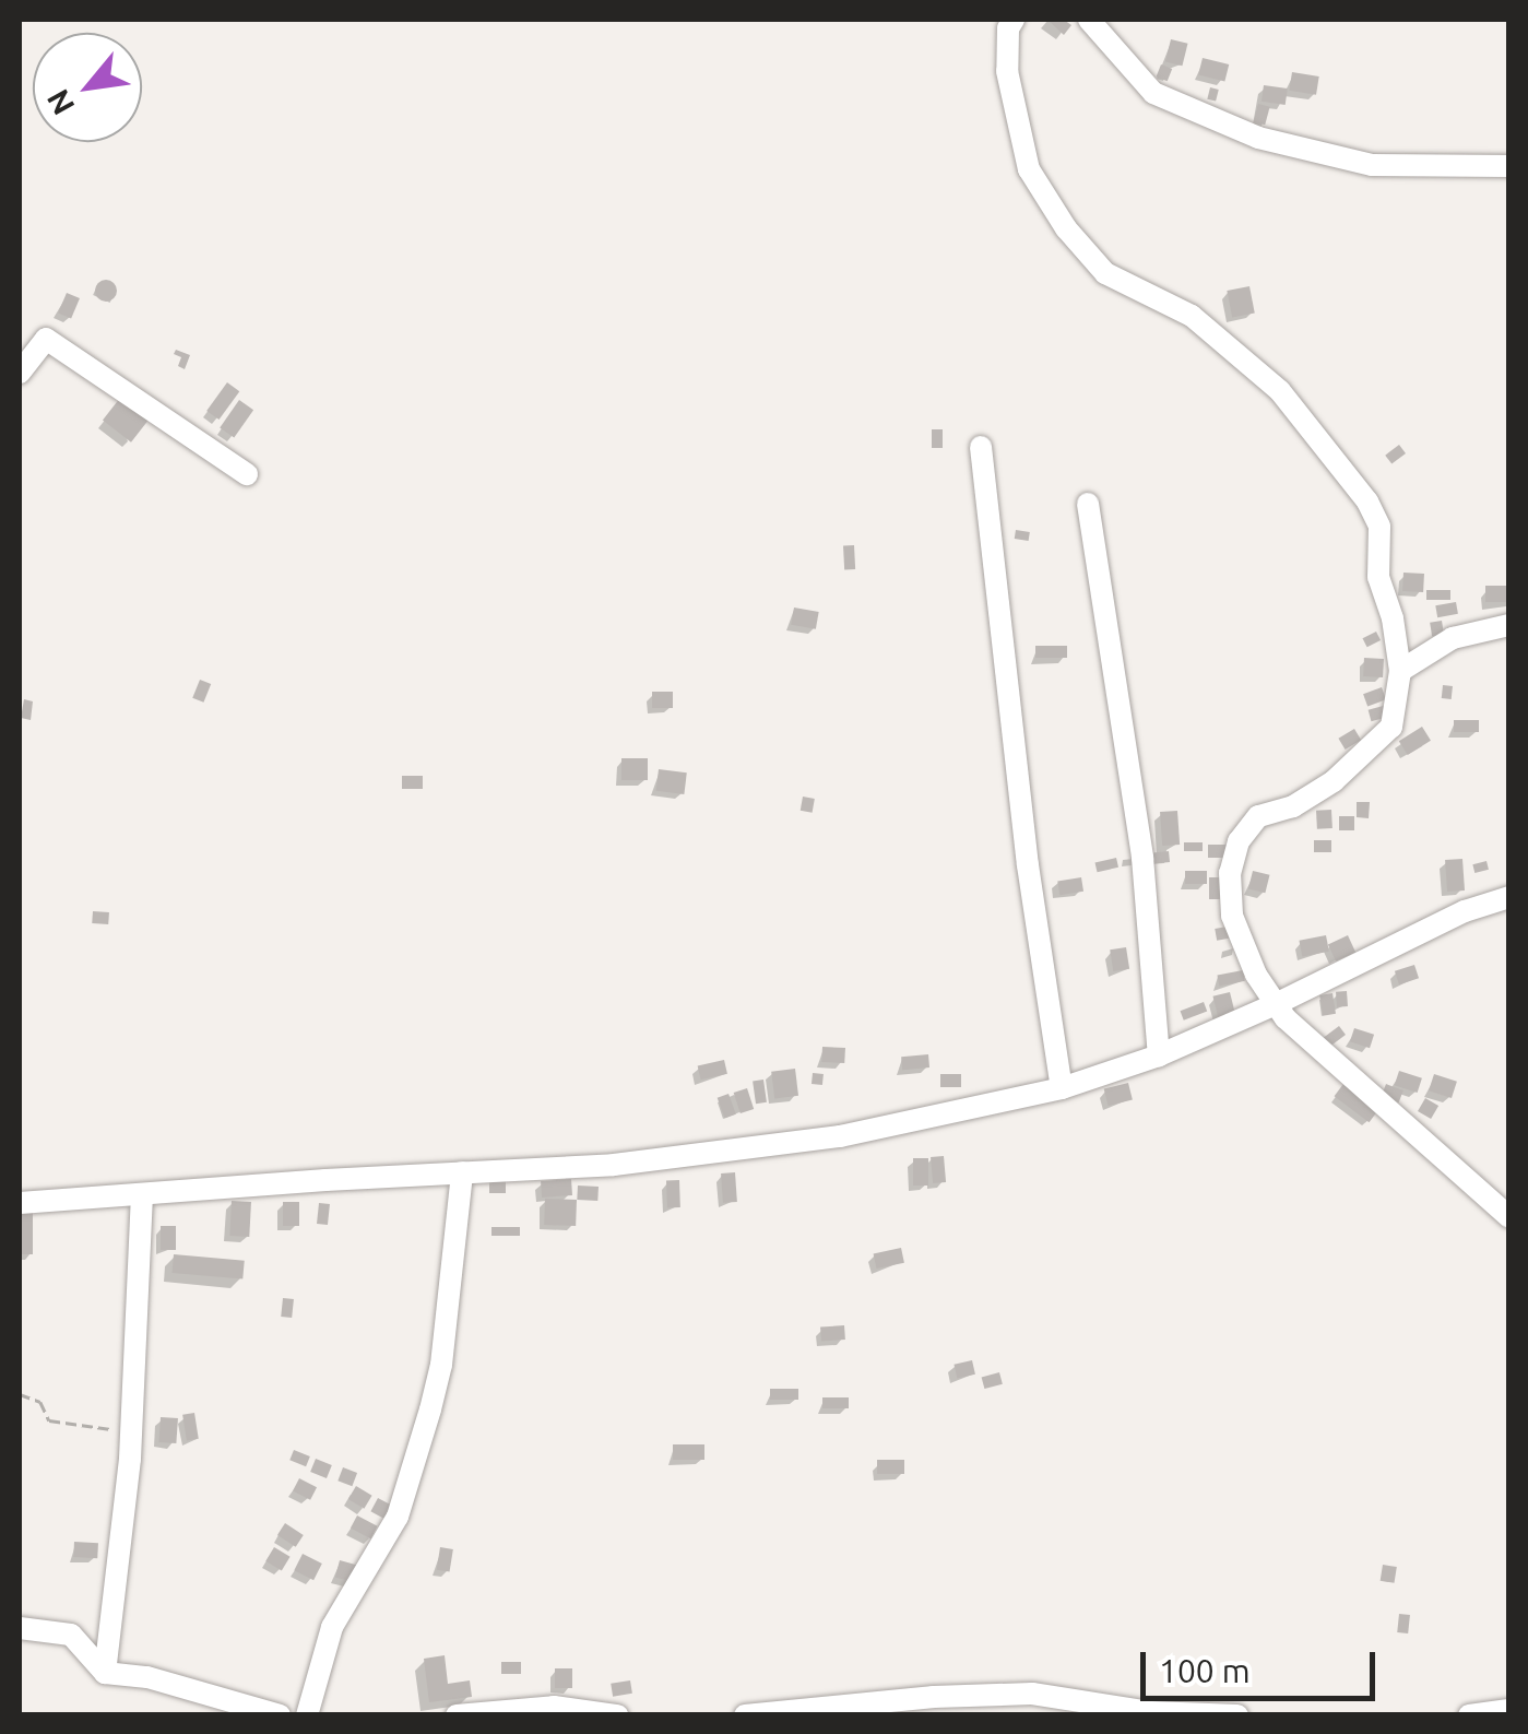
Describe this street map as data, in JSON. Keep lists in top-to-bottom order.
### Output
{
  "scale_bar": "100 m",
  "north": "bottom left"
}
